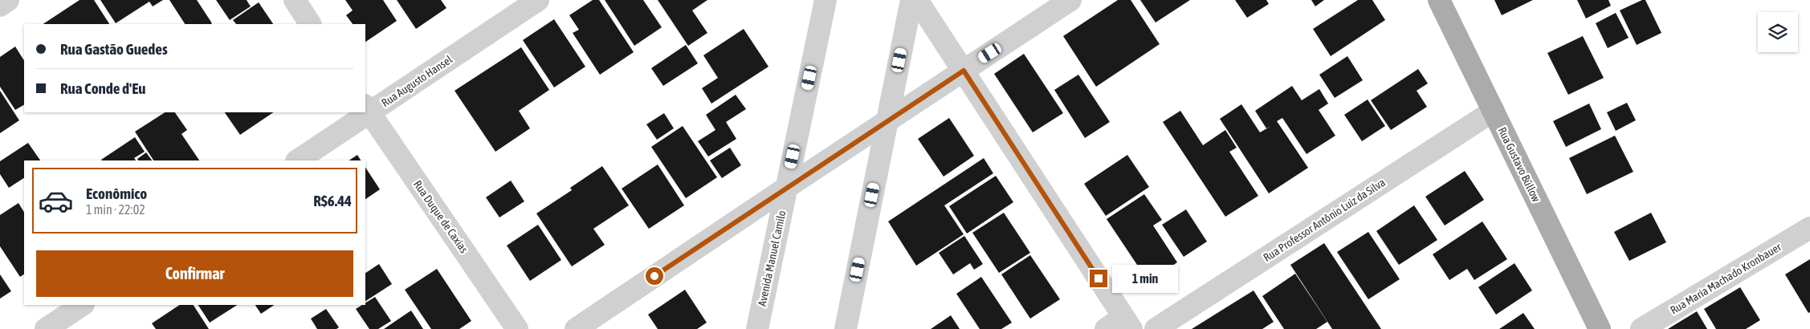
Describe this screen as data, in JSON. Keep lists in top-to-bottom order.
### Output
{
  "streets": {
    "main road": ["Rua Gustavo Büllow"],
    "street": [
      "Rua Augusto Hansel",
      "Rua Duque de Caxias",
      "Rua Professor Antônio Luiz da Silva",
      "Avenida Manuel Camilo",
      "Rua Maria Machado Kronbauer"
    ]
  },
  "crossings": [
    ["Rua Augusto Hansel", "Rua Duque de Caxias"],
    ["Rua Gustavo Büllow", "Rua Professor Antônio Luiz da Silva"]
  ],
  "page": {
    "banner": ["Rua Gastão Guedes", "Rua Conde d'Eu"],
    "list": [
      {
        "name": "Econômico",
        "note": "1 min · 22:02",
        "value": "R$6.44"
      }
    ],
    "buttons": "Confirmar",
    "bubble": "1 min"
  }
}
